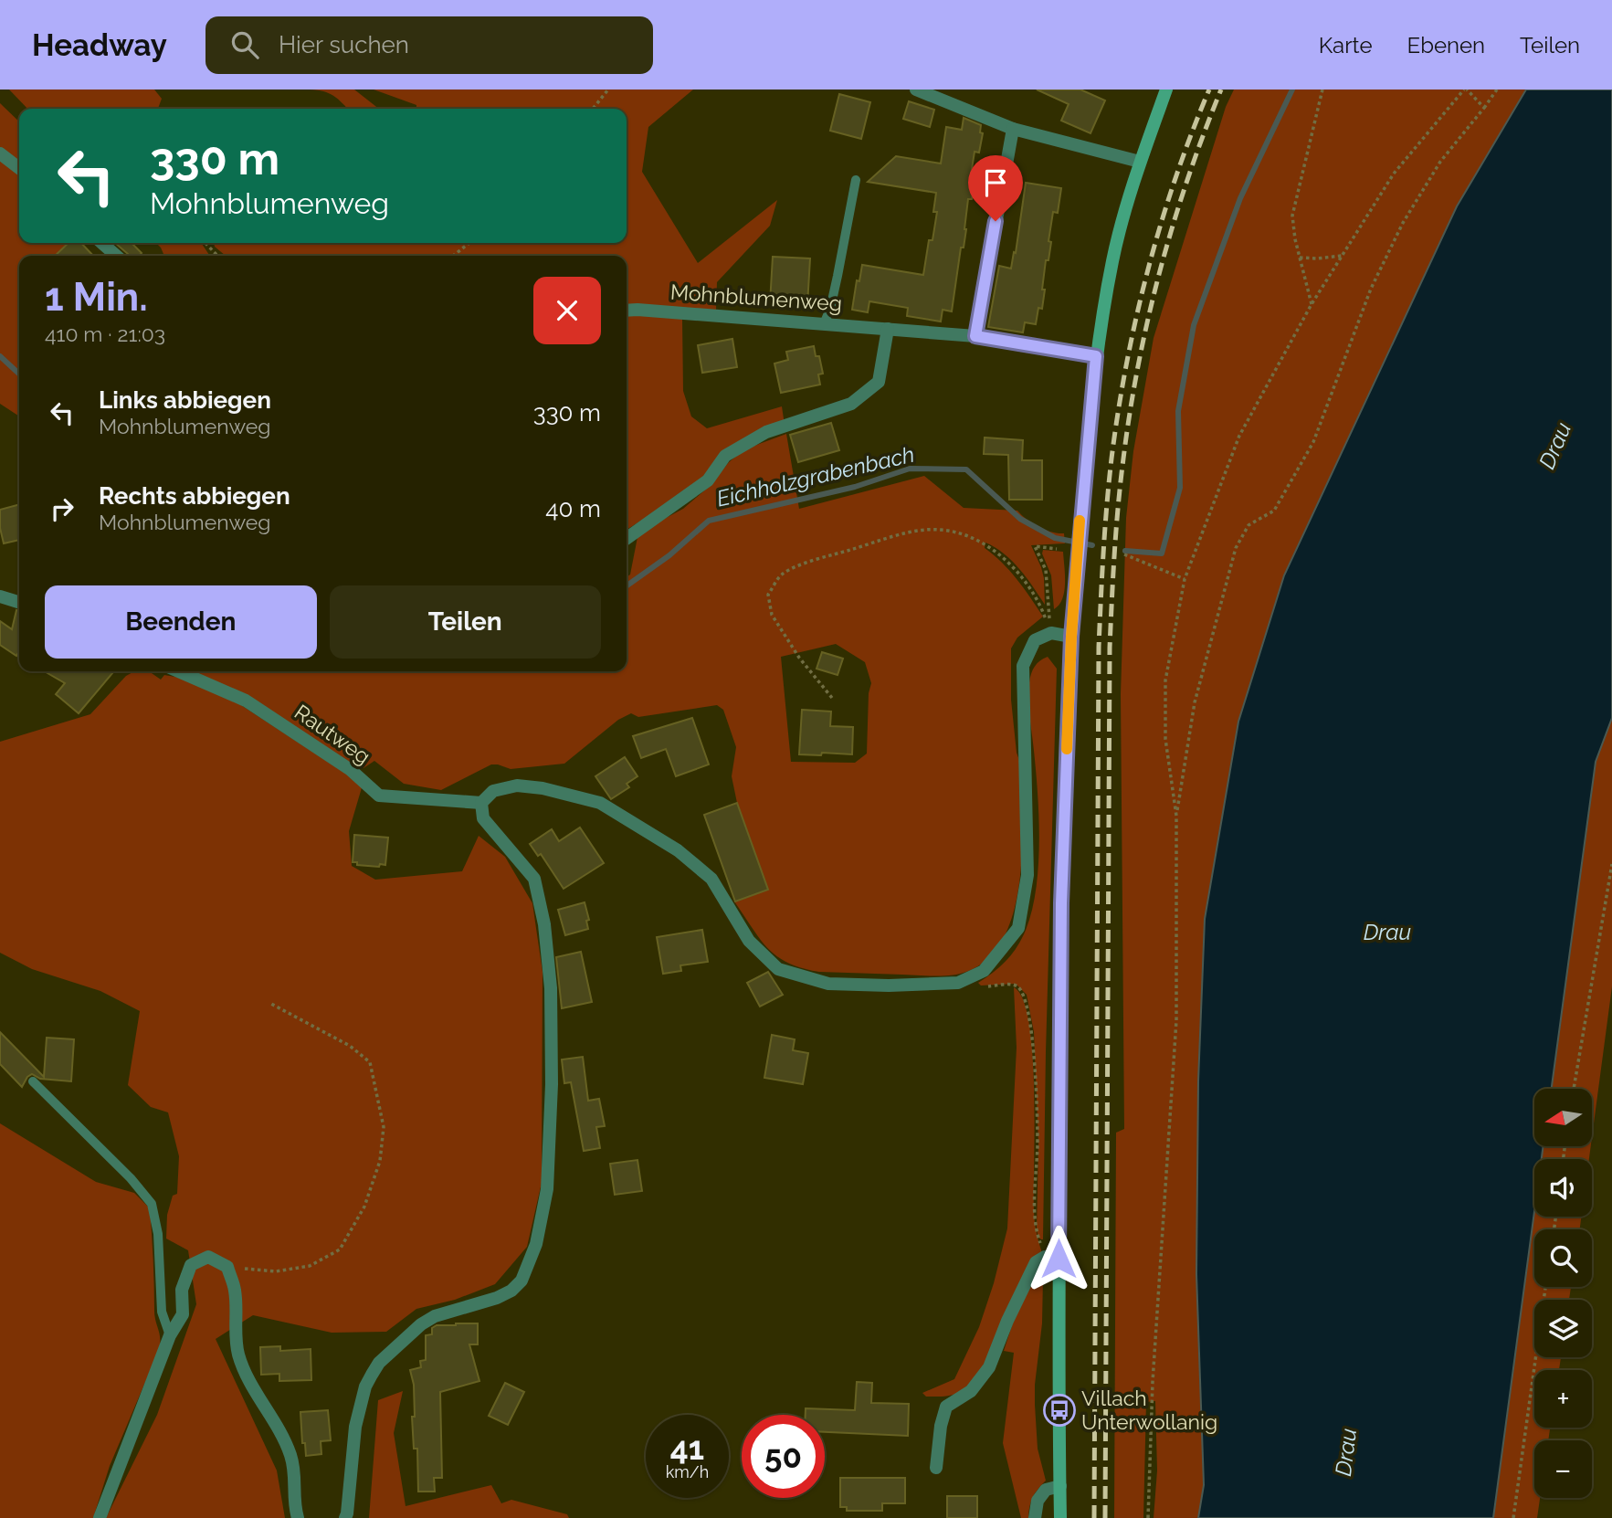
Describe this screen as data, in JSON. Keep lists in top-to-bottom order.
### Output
{
  "streets": {
    "street": ["Mohnblumenweg", "Rautweg"]
  },
  "water": ["Drau", "Eichholzgrabenbach"],
  "places": {
    "bus stop": ["Villach Unterwollanig"]
  },
  "north": "left",
  "page": {
    "header": "Headway",
    "search": "Hier suchen",
    "nav": ["Karte", "Ebenen", "Teilen"],
    "turn": ["330 m", "Mohnblumenweg"],
    "heading": ["1 Min.", "410 m · 21:03"],
    "list": [
      {
        "name": "Links abbiegen",
        "note": "Mohnblumenweg",
        "value": "330 m"
      },
      {
        "name": "Rechts abbiegen",
        "note": "Mohnblumenweg",
        "value": "40 m"
      }
    ],
    "buttons": ["Beenden", "Teilen"],
    "map_buttons": ["+", "−"],
    "speed": "41 km/h",
    "limit": "50"
  }
}
